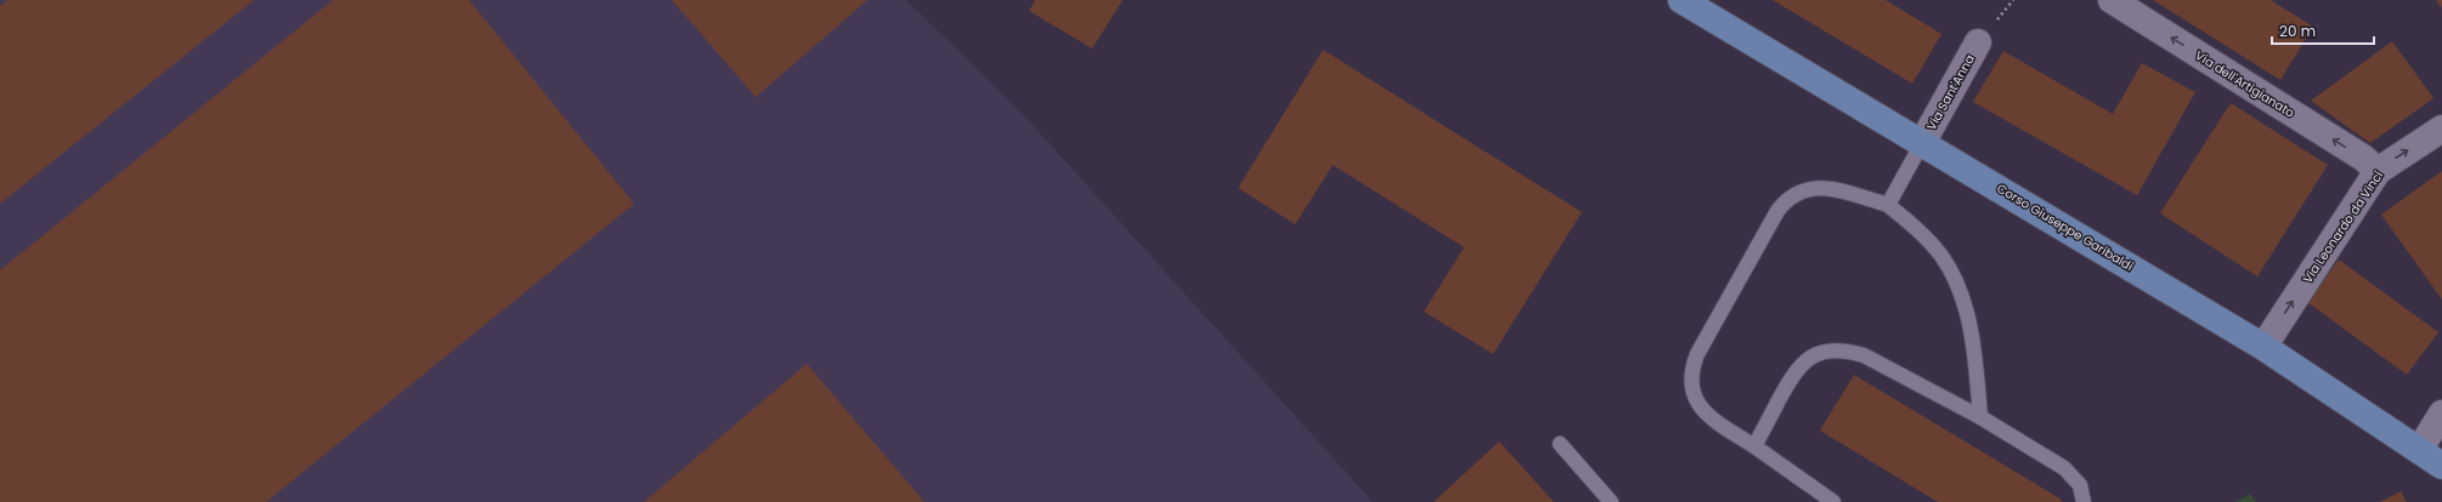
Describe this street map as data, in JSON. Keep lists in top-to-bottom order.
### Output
{
  "streets": {
    "main road": ["Corso Giuseppe Garibaldi"],
    "street": ["Via dell'Artigianato", "Via Sant'Anna", "Via Leonardo da Vinci"]
  },
  "crossings": [
    ["Via dell'Artigianato", "Via Leonardo da Vinci"],
    ["Via Sant'Anna", "Corso Giuseppe Garibaldi"],
    ["Corso Giuseppe Garibaldi", "Via Leonardo da Vinci"]
  ],
  "one_way": ["Via dell'Artigianato", "Via Leonardo da Vinci"],
  "scale_bar": "20 m"
}
